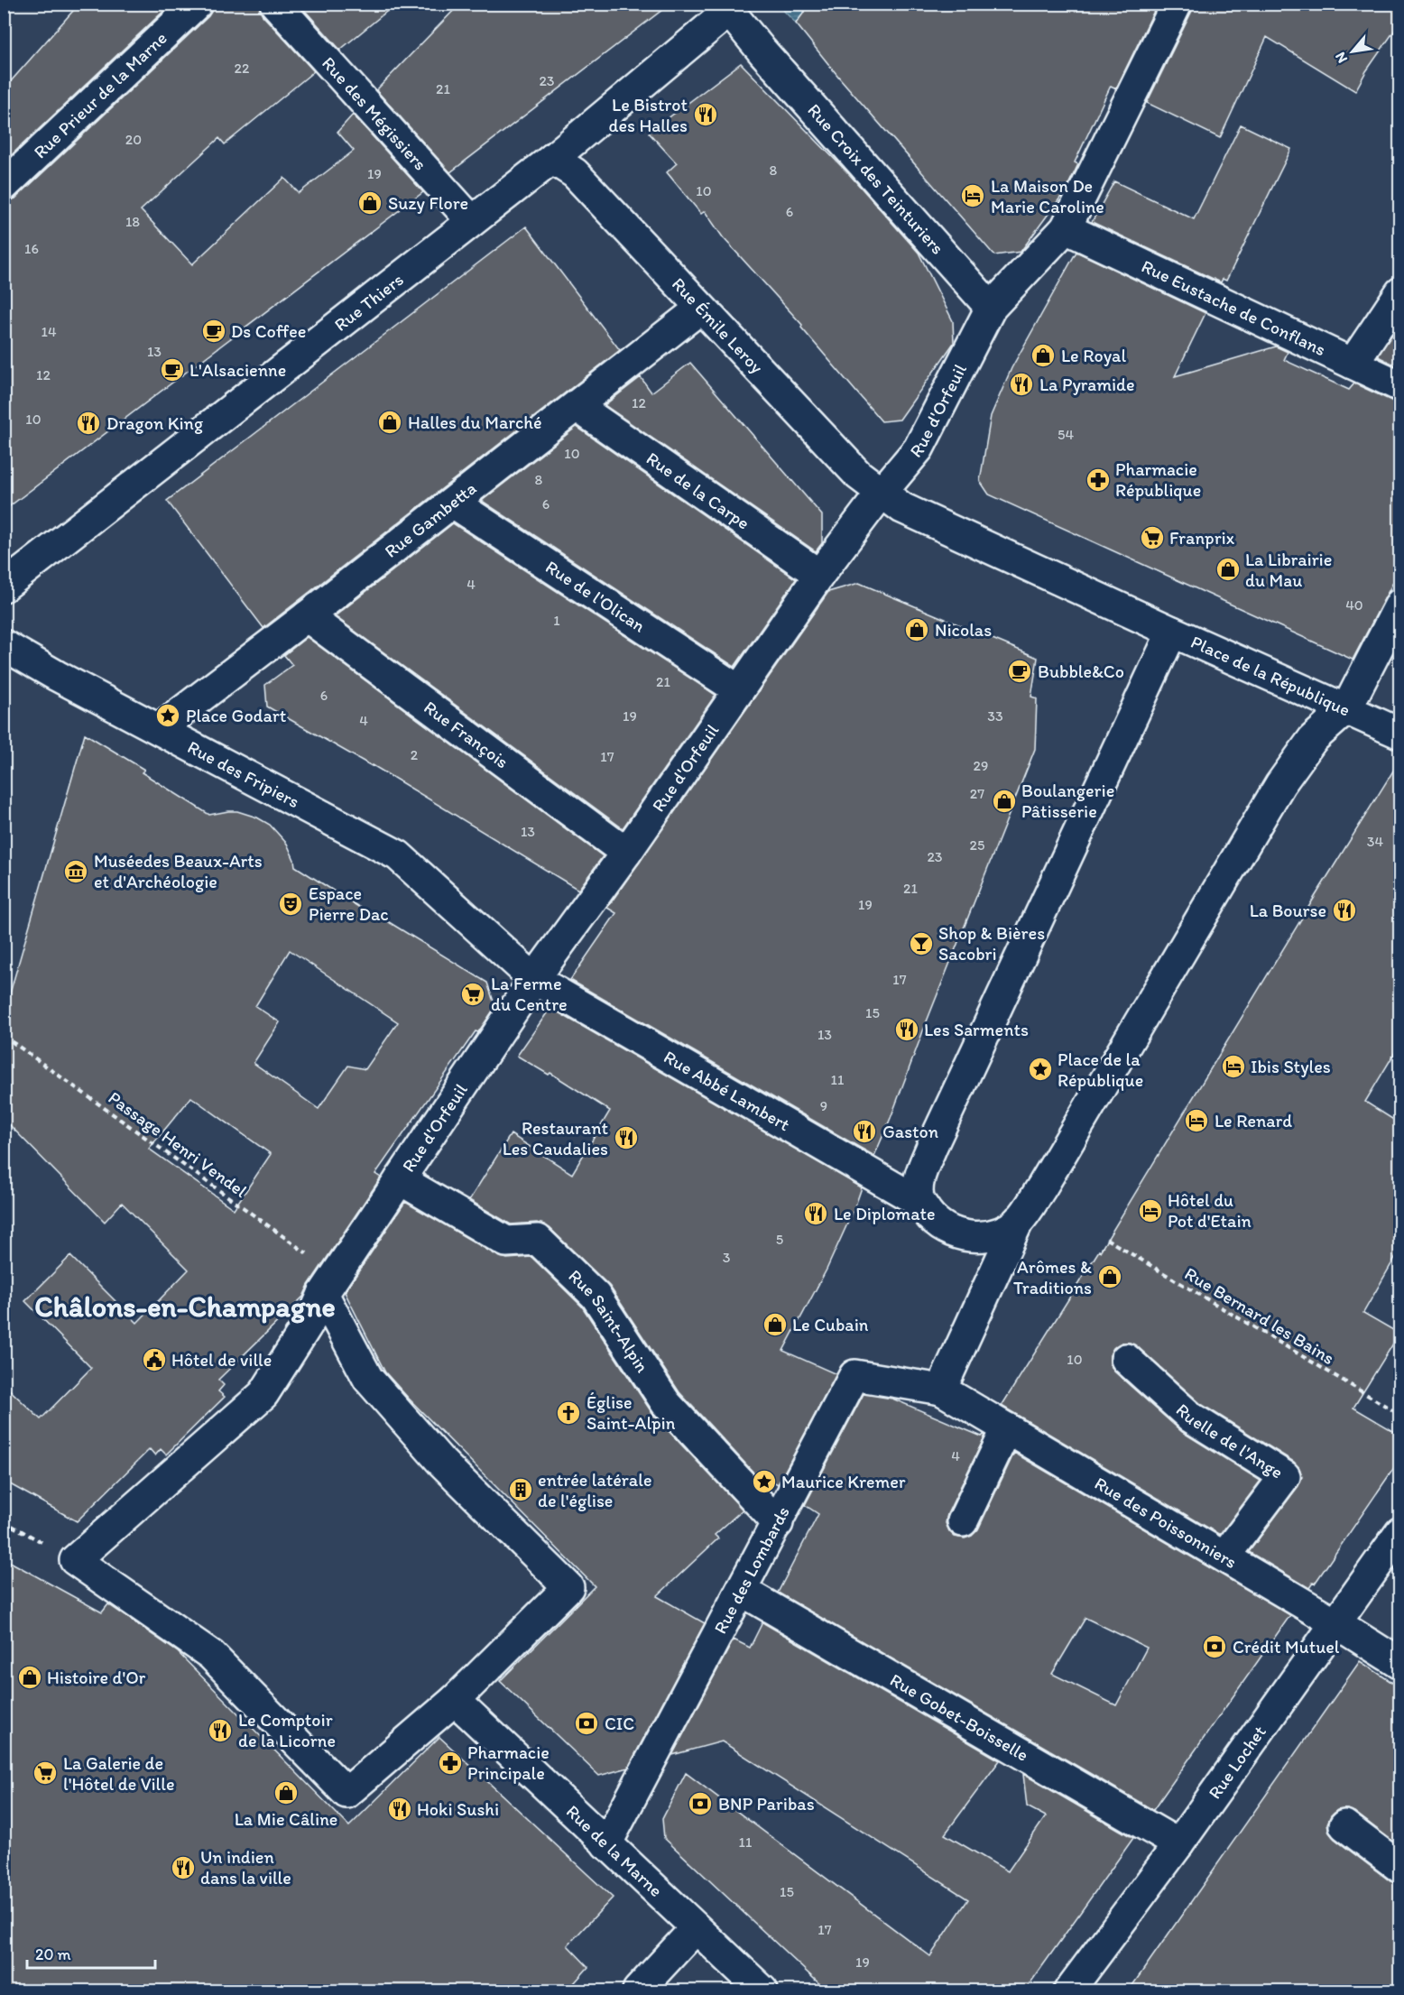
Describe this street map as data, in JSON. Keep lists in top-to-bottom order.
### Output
{
  "streets": {
    "street": [
      "Rue Prieur de la Marne",
      "Rue des Mégissiers",
      "Rue Croix des Teinturiers",
      "Rue Thiers",
      "Rue Eustache de Conflans",
      "Rue Émile Leroy",
      "Rue d'Orfeuil",
      "Rue de la Carpe",
      "Rue Gambetta",
      "Rue de l'Olican",
      "Place de la République",
      "Rue François",
      "Rue des Fripiers",
      "Rue Abbé Lambert",
      "Rue Saint-Alpin",
      "Ruelle de l'Ange",
      "Rue des Poissonniers",
      "Rue des Lombards",
      "Rue Gobet-Boisselle",
      "Rue Lochet",
      "Rue de la Marne"
    ],
    "path": ["Passage Henri Vendel", "Rue Bernard les Bains"]
  },
  "crossings": [
    ["Rue des Mégissiers", "Rue Thiers"],
    ["Rue Croix des Teinturiers", "Rue Thiers"],
    ["Rue Croix des Teinturiers", "Rue d'Orfeuil"],
    ["Rue Thiers", "Rue Émile Leroy"],
    ["Rue Eustache de Conflans", "Rue d'Orfeuil"],
    ["Rue Émile Leroy", "Rue d'Orfeuil"],
    ["Rue Émile Leroy", "Rue Gambetta"],
    ["Rue Émile Leroy", "Place de la République"],
    ["Rue d'Orfeuil", "Rue de la Carpe"],
    ["Rue d'Orfeuil", "Rue de l'Olican"],
    ["Rue d'Orfeuil", "Place de la République"],
    ["Rue d'Orfeuil", "Rue François"],
    ["Rue d'Orfeuil", "Rue des Fripiers"],
    ["Rue d'Orfeuil", "Rue Abbé Lambert"],
    ["Rue d'Orfeuil", "Passage Henri Vendel"],
    ["Rue d'Orfeuil", "Rue Saint-Alpin"],
    ["Rue de la Carpe", "Rue Gambetta"],
    ["Rue Gambetta", "Rue de l'Olican"],
    ["Rue Gambetta", "Rue François"],
    ["Rue Gambetta", "Rue des Fripiers"],
    ["Place de la République", "Rue Abbé Lambert"],
    ["Place de la République", "Rue des Lombards"],
    ["Rue des Fripiers", "Rue Abbé Lambert"],
    ["Rue Saint-Alpin", "Rue des Lombards"],
    ["Ruelle de l'Ange", "Rue des Poissonniers"],
    ["Rue des Poissonniers", "Rue Lochet"],
    ["Rue des Lombards", "Rue Gobet-Boisselle"],
    ["Rue des Lombards", "Rue de la Marne"],
    ["Rue Gobet-Boisselle", "Rue Lochet"]
  ],
  "districts": ["Châlons-en-Champagne"],
  "places": {
    "restaurant": [
      "Le Bistrot des Halles",
      "La Pyramide",
      "Dragon King",
      "La Bourse",
      "Les Sarments",
      "Gaston",
      "Restaurant Les Caudalies",
      "Le Diplomate",
      "Le Comptoir de la Licorne",
      "Hoki Sushi",
      "Un indien dans la ville"
    ],
    "hotel": [
      "La Maison De Marie Caroline",
      "Ibis Styles",
      "Le Renard",
      "Hôtel du Pot d'Etain"
    ],
    "shop": [
      "Suzy Flore",
      "Le Royal",
      "Halles du Marché",
      "La Librairie du Mau",
      "Nicolas",
      "Boulangerie Pâtisserie",
      "Arômes & Traditions",
      "Le Cubain",
      "Histoire d'Or",
      "La Mie Câline"
    ],
    "cafe": ["Ds Coffee", "L'Alsacienne", "Bubble&Co"],
    "pharmacy": ["Pharmacie République", "Pharmacie Principale"],
    "supermarket": ["Franprix", "La Ferme du Centre", "La Galerie de l'Hôtel de Ville"],
    "place": ["Place Godart", "Place de la République", "Maurice Kremer"],
    "museum": ["Muséedes Beaux-Arts et d'Archéologie"],
    "theatre": ["Espace Pierre Dac"],
    "bar": ["Shop & Bières Sacobri"],
    "public building": ["Hôtel de ville"],
    "church": ["Église Saint-Alpin"],
    "building": ["entrée latérale de l'église"],
    "bank": ["Crédit Mutuel", "CIC", "BNP Paribas"]
  },
  "house_numbers": [
    "22",
    "23",
    "21",
    "20",
    "8",
    "19",
    "10",
    "6",
    "18",
    "16",
    "14",
    "13",
    "12",
    "12",
    "10",
    "54",
    "10",
    "8",
    "6",
    "4",
    "40",
    "1",
    "21",
    "6",
    "19",
    "33",
    "4",
    "2",
    "17",
    "29",
    "27",
    "13",
    "34",
    "25",
    "23",
    "21",
    "19",
    "17",
    "15",
    "13",
    "11",
    "9",
    "5",
    "3",
    "10",
    "4",
    "11",
    "15",
    "17",
    "19"
  ],
  "scale_bar": "20 m",
  "north": "bottom left"
}
